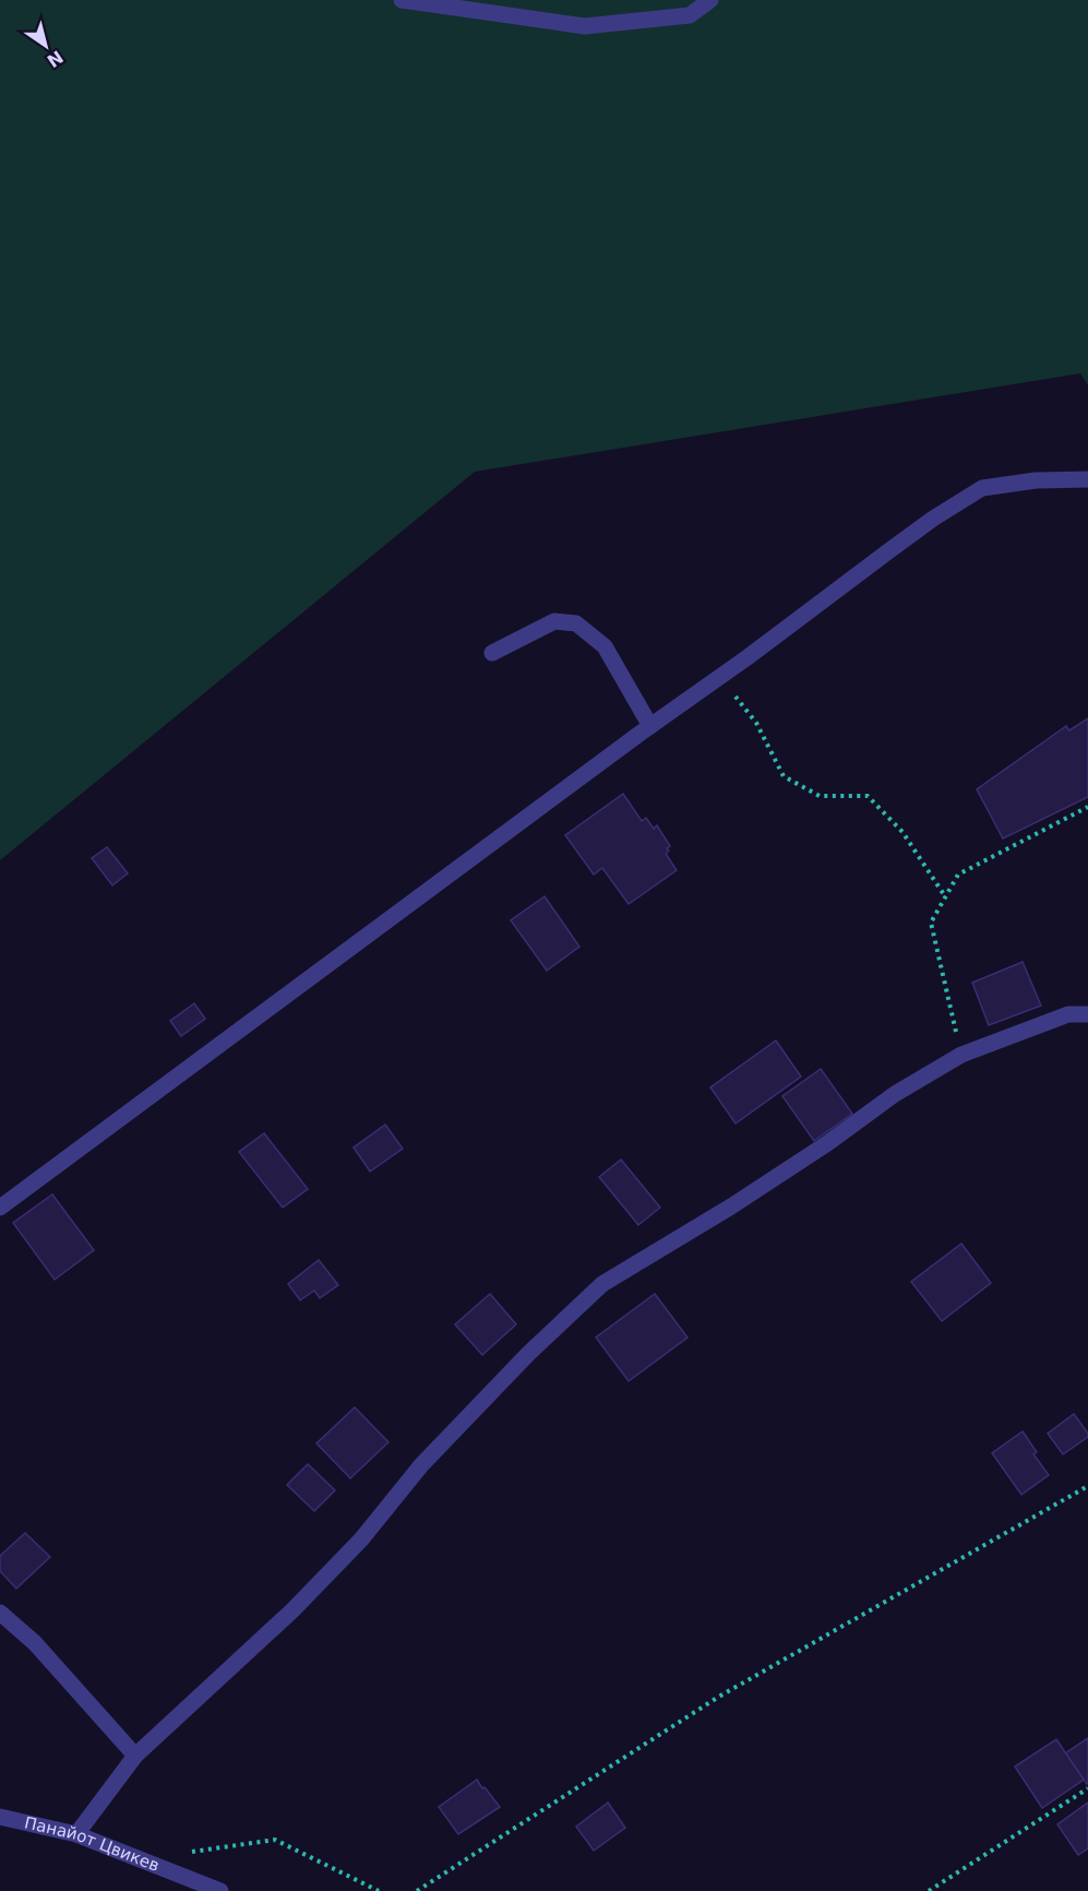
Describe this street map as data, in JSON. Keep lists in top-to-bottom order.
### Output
{
  "streets": {
    "street": ["Панайот Цвикев"]
  },
  "north": "bottom right"
}
